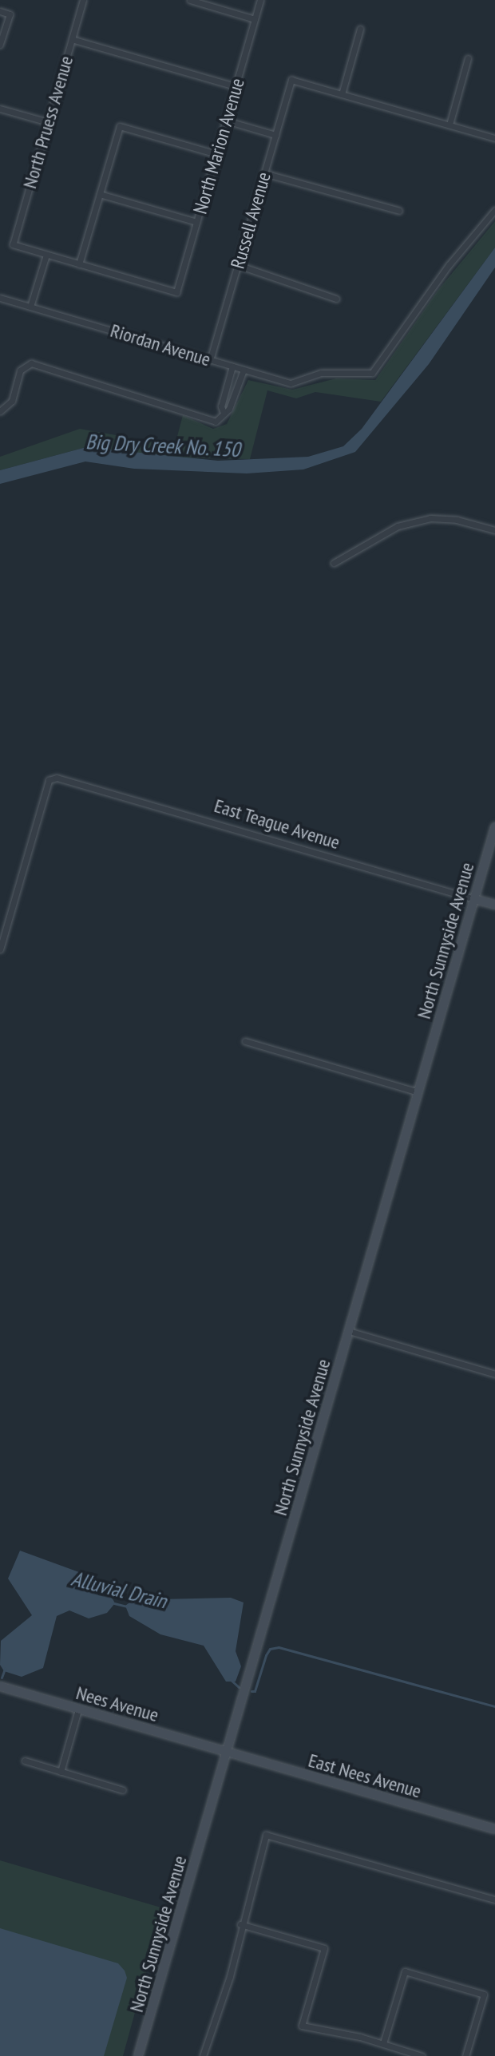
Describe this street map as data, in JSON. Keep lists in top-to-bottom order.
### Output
{
  "streets": {
    "main road": [
      "East Teague Avenue",
      "North Sunnyside Avenue",
      "Nees Avenue",
      "East Nees Avenue"
    ],
    "street": [
      "North Pruess Avenue",
      "North Marion Avenue",
      "Russell Avenue",
      "Riordan Avenue"
    ]
  },
  "crossings": [
    ["Russell Avenue", "Riordan Avenue"],
    ["East Teague Avenue", "North Sunnyside Avenue"],
    ["North Sunnyside Avenue", "Nees Avenue"],
    ["North Sunnyside Avenue", "East Nees Avenue"],
    ["Nees Avenue", "East Nees Avenue"]
  ],
  "water": ["Big Dry Creek No. 150", "Alluvial Drain"]
}
